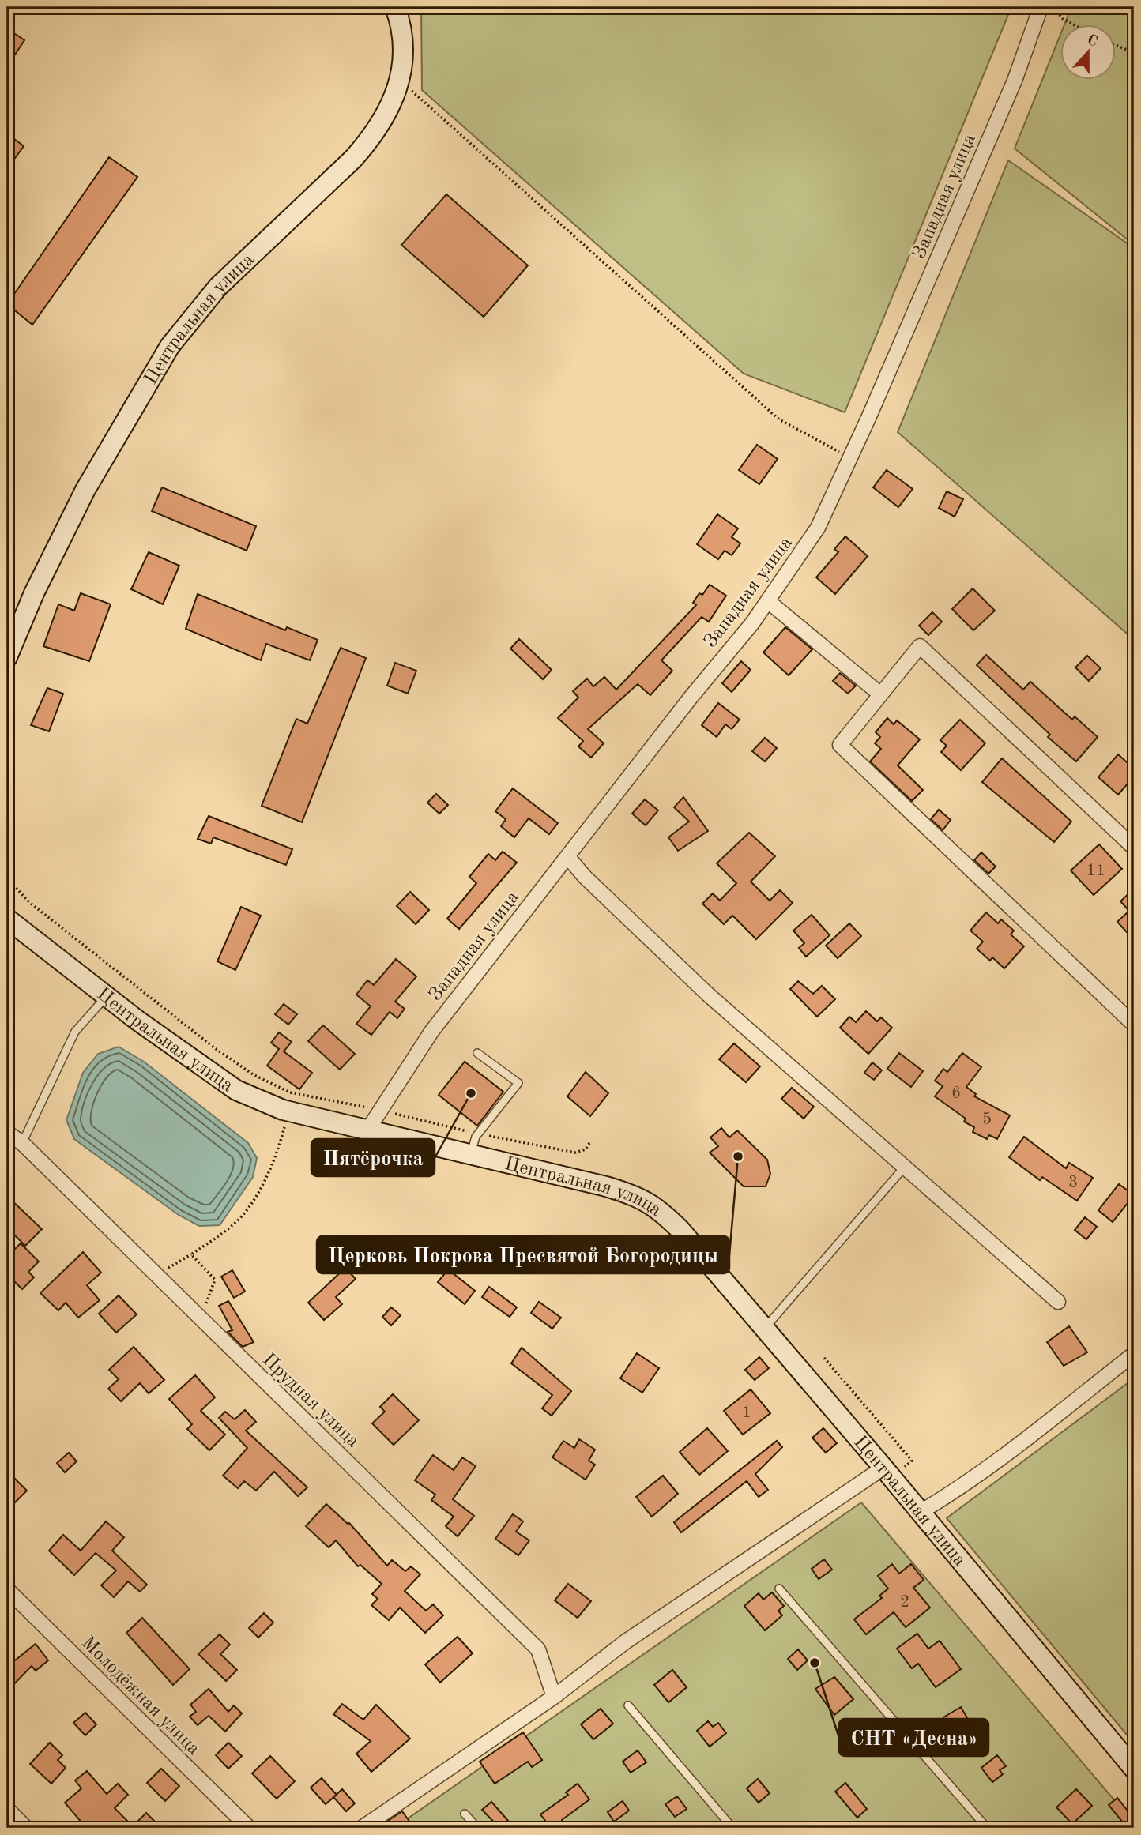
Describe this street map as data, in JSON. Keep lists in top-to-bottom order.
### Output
{
  "streets": {
    "street": [
      "Западная улица",
      "Центральная улица",
      "Прудная улица",
      "Молодёжная улица"
    ]
  },
  "crossings": [
    ["Западная улица", "Центральная улица"]
  ],
  "places": ["Пятёрочка", "Церковь Покрова Пресвятой Богородицы", "СНТ «Десна»"],
  "house_numbers": [
    "11",
    "6",
    "5",
    "3",
    "1",
    "2"
  ],
  "north": "top"
}
